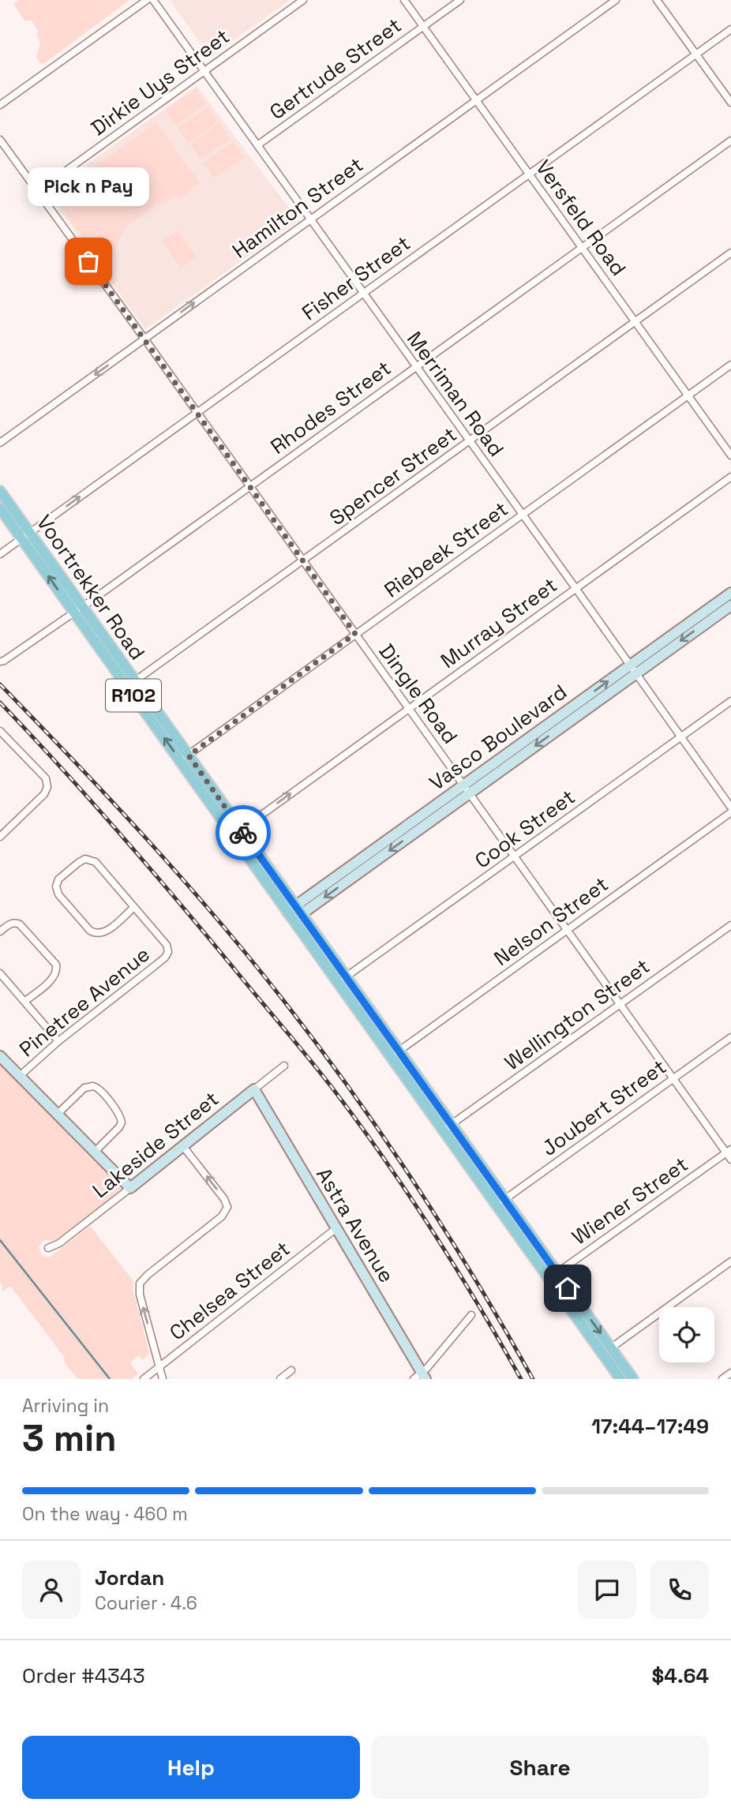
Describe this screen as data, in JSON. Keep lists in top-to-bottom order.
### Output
{
  "streets": {
    "main road": ["Voortrekker Road", "R102"],
    "street": [
      "Gertrude Street",
      "Dirkie Uys Street",
      "Hamilton Street",
      "Versfeld Road",
      "Fisher Street",
      "Merriman Road",
      "Rhodes Street",
      "Spencer Street",
      "Riebeek Street",
      "Murray Street",
      "Dingle Road",
      "Vasco Boulevard",
      "Cook Street",
      "Nelson Street",
      "Pinetree Avenue",
      "Wellington Street",
      "Joubert Street",
      "Lakeside Street",
      "Wiener Street",
      "Astra Avenue",
      "Chelsea Street"
    ]
  },
  "crossings": [
    ["Gertrude Street", "Versfeld Road"],
    ["Gertrude Street", "Merriman Road"],
    ["Dirkie Uys Street", "Merriman Road"],
    ["Dirkie Uys Street", "Dingle Road"],
    ["Hamilton Street", "Versfeld Road"],
    ["Hamilton Street", "Merriman Road"],
    ["Hamilton Street", "Dingle Road"],
    ["Versfeld Road", "Fisher Street"],
    ["Versfeld Road", "Rhodes Street"],
    ["Versfeld Road", "Spencer Street"],
    ["Versfeld Road", "Riebeek Street"],
    ["Fisher Street", "Merriman Road"],
    ["Fisher Street", "Voortrekker Road"],
    ["Fisher Street", "Dingle Road"],
    ["Merriman Road", "Rhodes Street"],
    ["Merriman Road", "Spencer Street"],
    ["Merriman Road", "Riebeek Street"],
    ["Merriman Road", "Murray Street"],
    ["Merriman Road", "Vasco Boulevard"],
    ["Merriman Road", "Cook Street"],
    ["Merriman Road", "Nelson Street"],
    ["Rhodes Street", "Voortrekker Road"],
    ["Rhodes Street", "Dingle Road"],
    ["Spencer Street", "Voortrekker Road"],
    ["Spencer Street", "Dingle Road"],
    ["Riebeek Street", "Voortrekker Road"],
    ["Riebeek Street", "Dingle Road"],
    ["Voortrekker Road", "Murray Street"],
    ["Voortrekker Road", "Vasco Boulevard"],
    ["Voortrekker Road", "Cook Street"],
    ["Voortrekker Road", "Nelson Street"],
    ["Voortrekker Road", "Wellington Street"],
    ["Voortrekker Road", "Joubert Street"],
    ["Voortrekker Road", "Wiener Street"],
    ["Murray Street", "Dingle Road"],
    ["Dingle Road", "Vasco Boulevard"],
    ["Dingle Road", "Cook Street"],
    ["Dingle Road", "Nelson Street"],
    ["Dingle Road", "Wellington Street"],
    ["Dingle Road", "Joubert Street"],
    ["Dingle Road", "Wiener Street"],
    ["Lakeside Street", "Astra Avenue"],
    ["Astra Avenue", "Chelsea Street"]
  ],
  "places": ["Pick n Pay"],
  "page": {
    "bubble": "Pick n Pay",
    "heading": ["3 min", "Arriving in", "17:44–17:49"],
    "panel": [
      "Jordan",
      "Courier · 4.6",
      "Order #4343",
      "$4.64"
    ],
    "bar": "On the way · 460 m",
    "buttons": ["Help", "Share"]
  }
}
